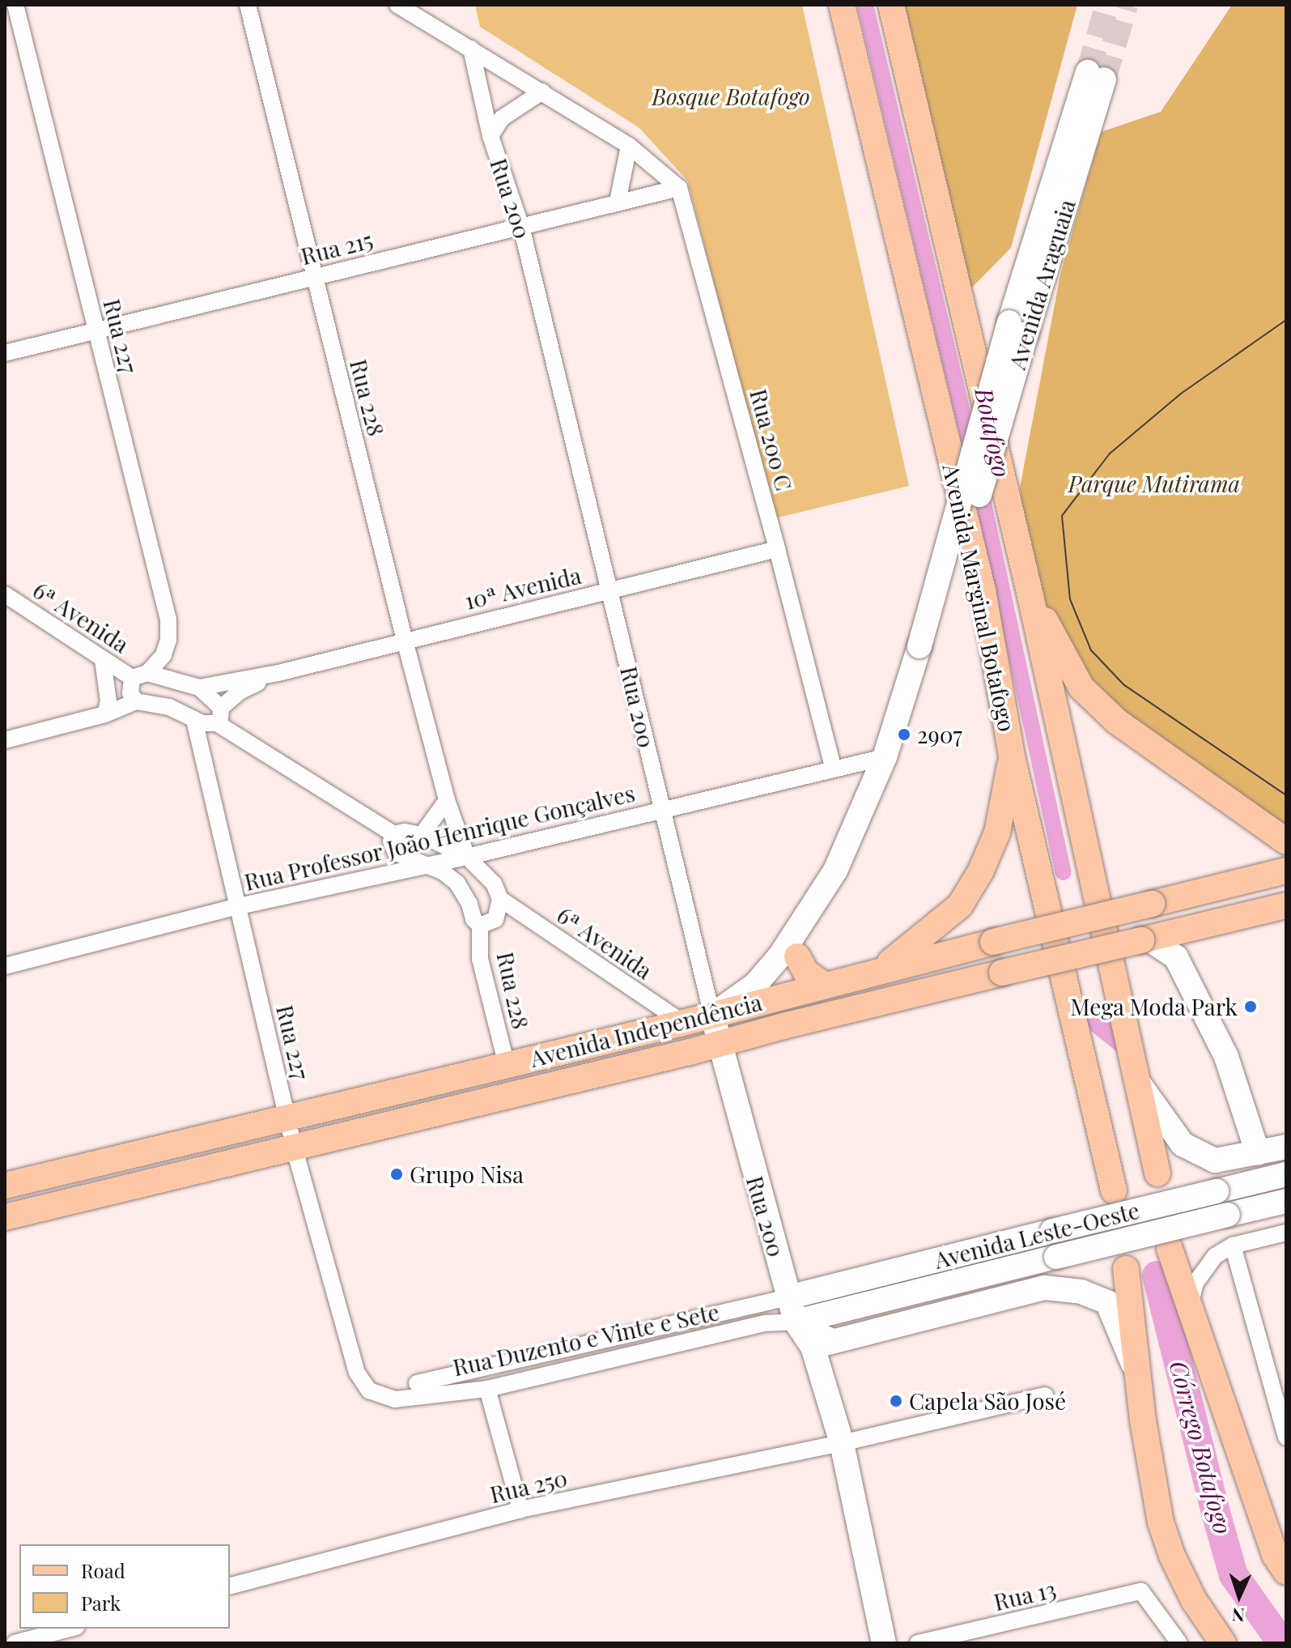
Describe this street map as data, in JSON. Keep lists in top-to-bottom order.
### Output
{
  "streets": {
    "main road": [
      "Rua 200",
      "Avenida Araguaia",
      "Avenida Marginal Botafogo",
      "Avenida Independência",
      "Avenida Leste-Oeste"
    ],
    "street": [
      "Rua 215",
      "Rua 227",
      "Rua 228",
      "Rua 200 C",
      "10ª Avenida",
      "6ª Avenida",
      "Rua Professor João Henrique Gonçalves",
      "Rua Duzento e Vinte e Sete",
      "Rua 250",
      "Rua 13"
    ]
  },
  "crossings": [
    ["Rua 200", "Rua 215"],
    ["Rua 200", "Avenida Araguaia"],
    ["Rua 200", "10ª Avenida"],
    ["Rua 200", "Rua Professor João Henrique Gonçalves"],
    ["Rua 200", "Avenida Independência"],
    ["Rua 200", "Avenida Leste-Oeste"],
    ["Rua 200", "Rua Duzento e Vinte e Sete"],
    ["Rua 200", "Rua 250"],
    ["Rua 215", "Rua 227"],
    ["Rua 215", "Rua 228"],
    ["Rua 215", "Rua 200 C"],
    ["Avenida Araguaia", "Rua Professor João Henrique Gonçalves"],
    ["Avenida Araguaia", "Avenida Independência"],
    ["Rua 227", "6ª Avenida"],
    ["Rua 227", "Rua Professor João Henrique Gonçalves"],
    ["Rua 227", "Avenida Independência"],
    ["Rua 227", "Rua Duzento e Vinte e Sete"],
    ["Rua 228", "10ª Avenida"],
    ["Rua 228", "6ª Avenida"],
    ["Rua 228", "Rua Professor João Henrique Gonçalves"],
    ["Rua 228", "Avenida Independência"],
    ["Rua 200 C", "10ª Avenida"],
    ["Rua 200 C", "Rua Professor João Henrique Gonçalves"],
    ["10ª Avenida", "6ª Avenida"],
    ["6ª Avenida", "Rua Professor João Henrique Gonçalves"],
    ["6ª Avenida", "Avenida Independência"],
    ["Avenida Leste-Oeste", "Rua Duzento e Vinte e Sete"]
  ],
  "water": ["Botafogo", "Córrego Botafogo"],
  "parks": ["Bosque Botafogo", "Parque Mutirama"],
  "places": [
    "2907",
    "Mega Moda Park",
    "Grupo Nisa",
    "Capela São José"
  ],
  "legend": ["Road", "Park"],
  "north": "bottom"
}
